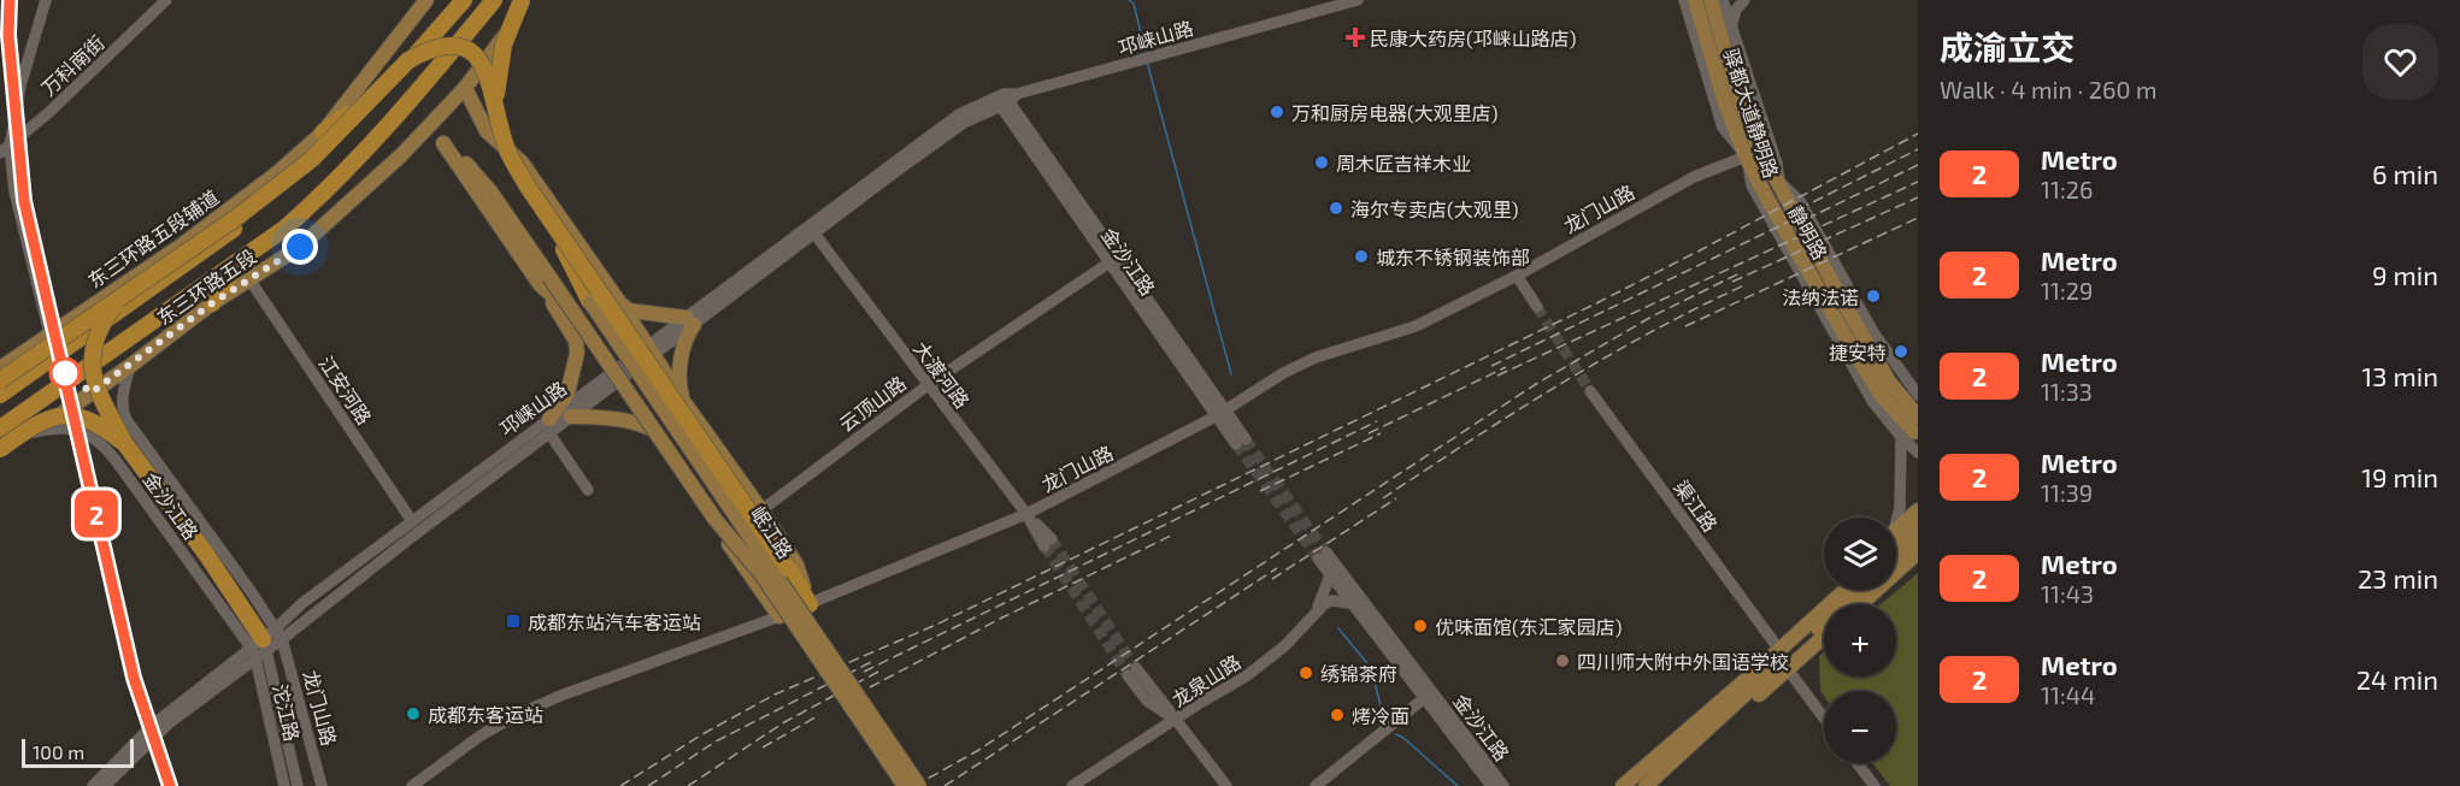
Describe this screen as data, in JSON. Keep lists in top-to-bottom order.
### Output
{
  "streets": {
    "highway": ["东三环路五段"],
    "main road": [
      "驿都大道静明路",
      "静明路",
      "东三环路五段辅道",
      "岷江路"
    ],
    "street": [
      "邛崃山路",
      "万科南街",
      "龙门山路",
      "金沙江路",
      "大渡河路",
      "江安河路",
      "云顶山路",
      "渠江路",
      "龙泉山路",
      "沱江路"
    ]
  },
  "crossings": [
    ["邛崃山路", "龙门山路"],
    ["邛崃山路", "金沙江路"],
    ["邛崃山路", "大渡河路"],
    ["邛崃山路", "江安河路"],
    ["邛崃山路", "沱江路"],
    ["驿都大道静明路", "龙门山路"],
    ["驿都大道静明路", "静明路"],
    ["龙门山路", "静明路"],
    ["龙门山路", "金沙江路"],
    ["龙门山路", "大渡河路"],
    ["龙门山路", "沱江路"],
    ["金沙江路", "东三环路五段"],
    ["金沙江路", "云顶山路"],
    ["金沙江路", "龙泉山路"],
    ["金沙江路", "沱江路"],
    ["东三环路五段", "江安河路"],
    ["大渡河路", "云顶山路"]
  ],
  "places": {
    "health": ["民康大药房(邛崃山路店)"],
    "other": [
      "万和厨房电器(大观里店)",
      "周木匠吉祥木业",
      "海尔专卖店(大观里)",
      "城东不锈钢装饰部",
      "法纳法诺",
      "捷安特",
      "优味面馆(东汇家园店)",
      "四川师大附中外国语学校",
      "绣锦茶府",
      "成都东客运站",
      "烤冷面"
    ],
    "transit": ["成都东站汽车客运站"]
  },
  "lines": ["metro line 2"],
  "scale_bar": "100 m",
  "page": {
    "on_map": "2",
    "heading": ["成渝立交", "Walk · 4 min · 260 m"],
    "list": [
      {
        "mark": "2",
        "name": "Metro",
        "note": "11:26",
        "value": "6 min"
      },
      {
        "mark": "2",
        "name": "Metro",
        "note": "11:29",
        "value": "9 min"
      },
      {
        "mark": "2",
        "name": "Metro",
        "note": "11:33",
        "value": "13 min"
      },
      {
        "mark": "2",
        "name": "Metro",
        "note": "11:39",
        "value": "19 min"
      },
      {
        "mark": "2",
        "name": "Metro",
        "note": "11:43",
        "value": "23 min"
      },
      {
        "mark": "2",
        "name": "Metro",
        "note": "11:44",
        "value": "24 min"
      }
    ],
    "map_buttons": ["+", "−"],
    "scale": "100 m"
  }
}
